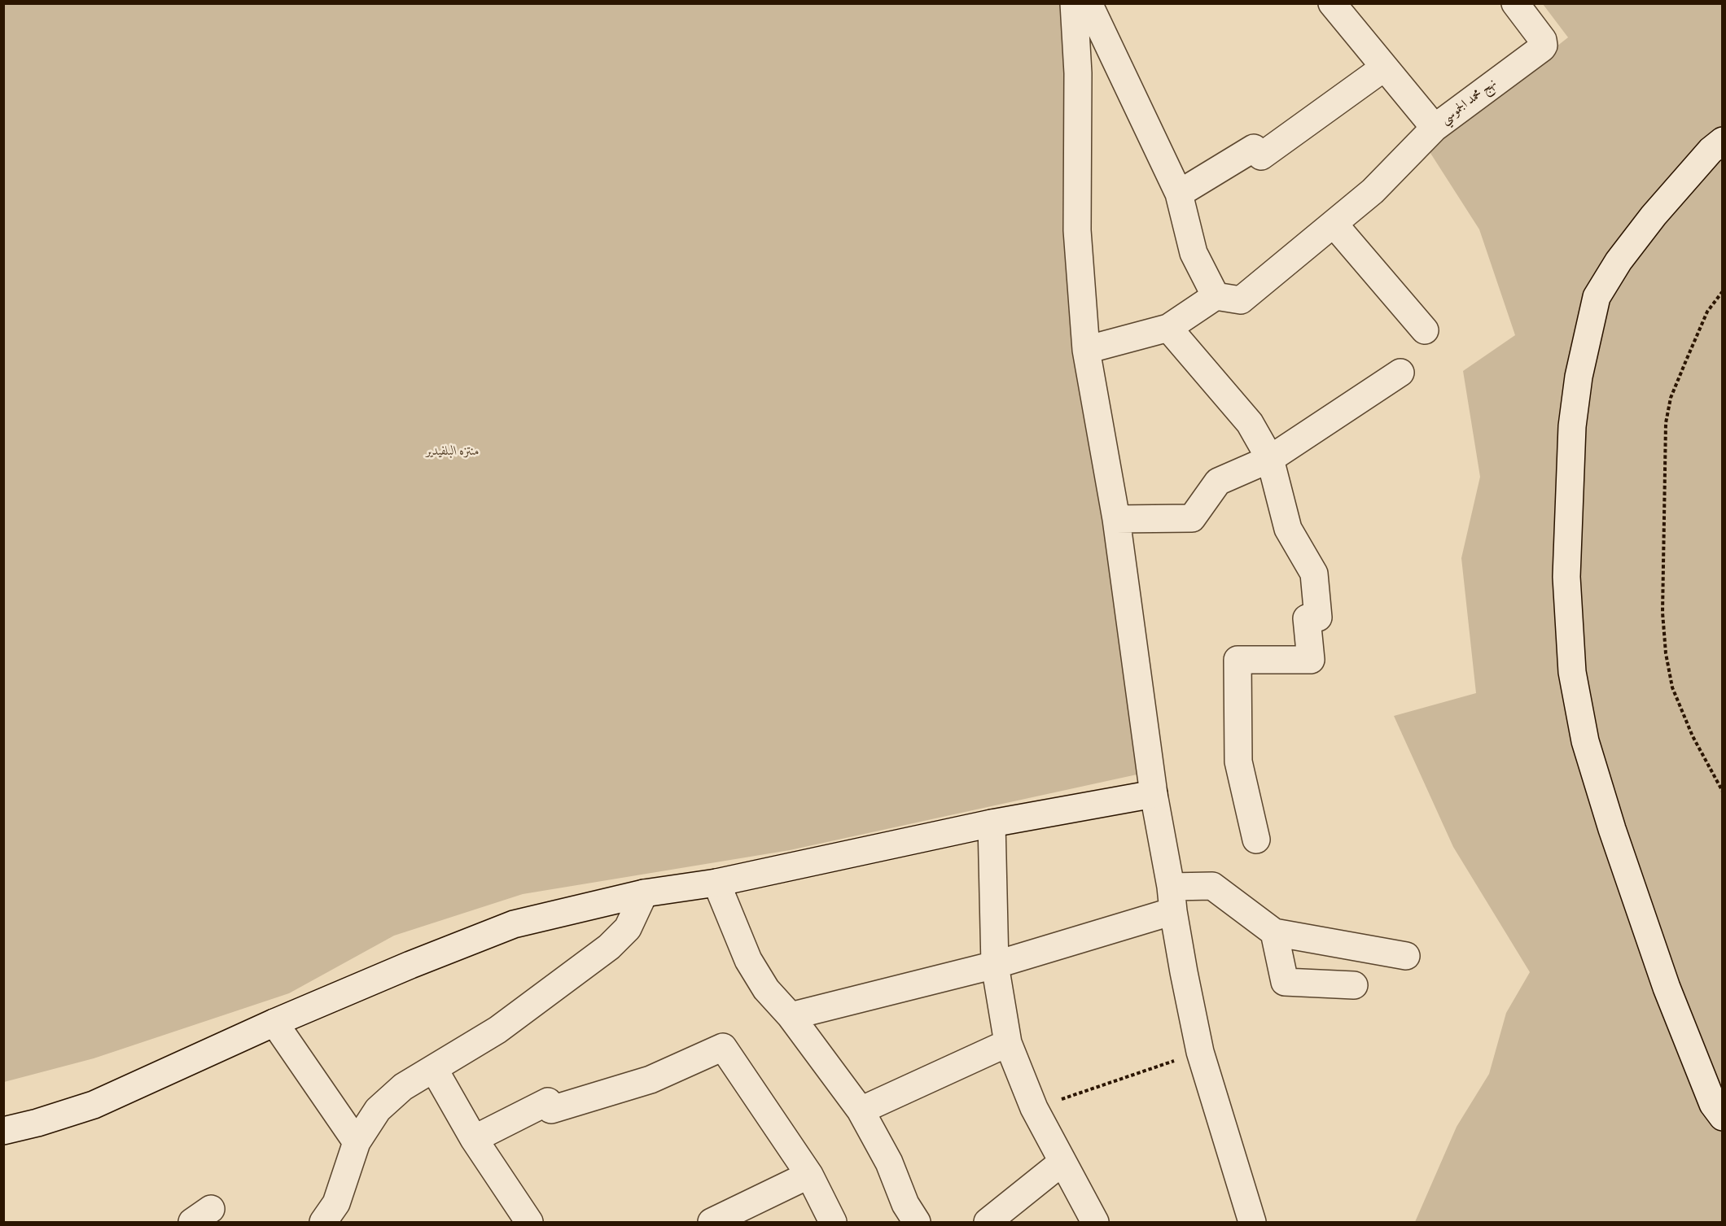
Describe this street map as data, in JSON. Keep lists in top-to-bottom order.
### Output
{
  "streets": {
    "street": ["نهج محمد الجموسي"]
  },
  "parks": ["منتزه البلفيدير"]
}
